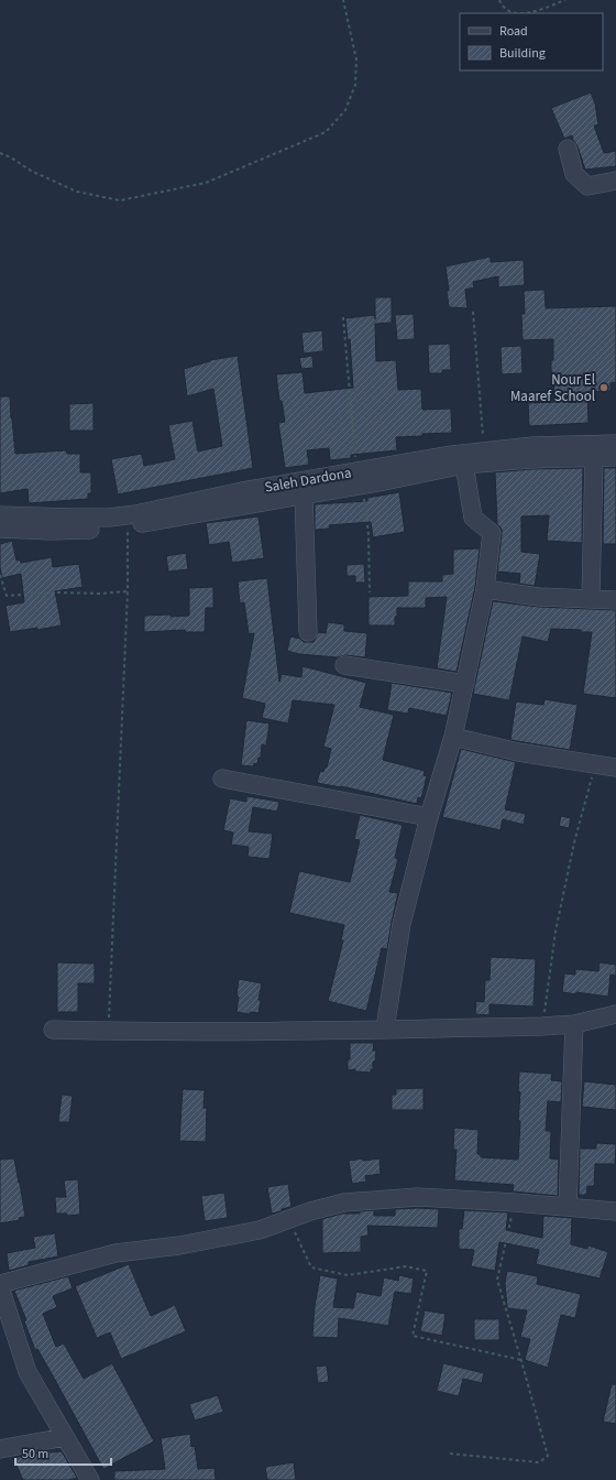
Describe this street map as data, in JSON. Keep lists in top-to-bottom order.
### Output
{
  "streets": {
    "street": ["Saleh Dardona"]
  },
  "places": ["Nour El Maaref School"],
  "legend": ["Road", "Building"],
  "scale_bar": "50 m"
}
